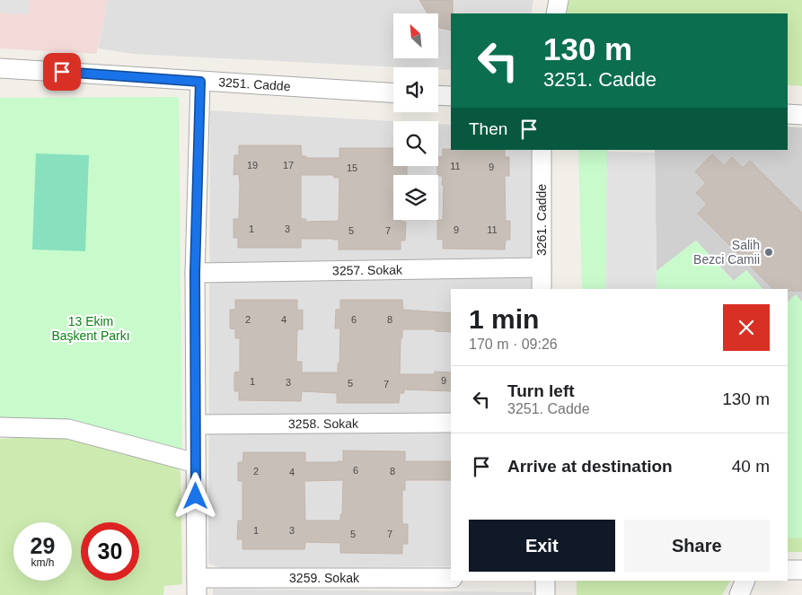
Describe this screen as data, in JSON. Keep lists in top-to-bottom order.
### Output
{
  "streets": {
    "street": [
      "3251. Cadde",
      "3261. Cadde",
      "3257. Sokak",
      "3258. Sokak",
      "3259. Sokak"
    ]
  },
  "crossings": [
    ["3261. Cadde", "3257. Sokak"]
  ],
  "parks": ["13 Ekim Başkent Parkı"],
  "places": ["Salih Bezci Camii"],
  "house_numbers": [
    "19",
    "17",
    "11",
    "9",
    "15",
    "1",
    "3",
    "9",
    "11",
    "5",
    "7",
    "2",
    "4",
    "6",
    "8",
    "9",
    "1",
    "3",
    "5",
    "7",
    "6",
    "2",
    "8",
    "4",
    "1",
    "3",
    "5",
    "7"
  ],
  "north": "top left",
  "page": {
    "turn": ["130 m", "3251. Cadde"],
    "then": "Then",
    "heading": ["1 min", "170 m · 09:26"],
    "list": [
      {
        "name": "Turn left",
        "note": "3251. Cadde",
        "value": "130 m"
      },
      {
        "name": "Arrive at destination",
        "value": "40 m"
      }
    ],
    "buttons": ["Exit", "Share"],
    "speed": "29 km/h",
    "limit": "30"
  }
}
